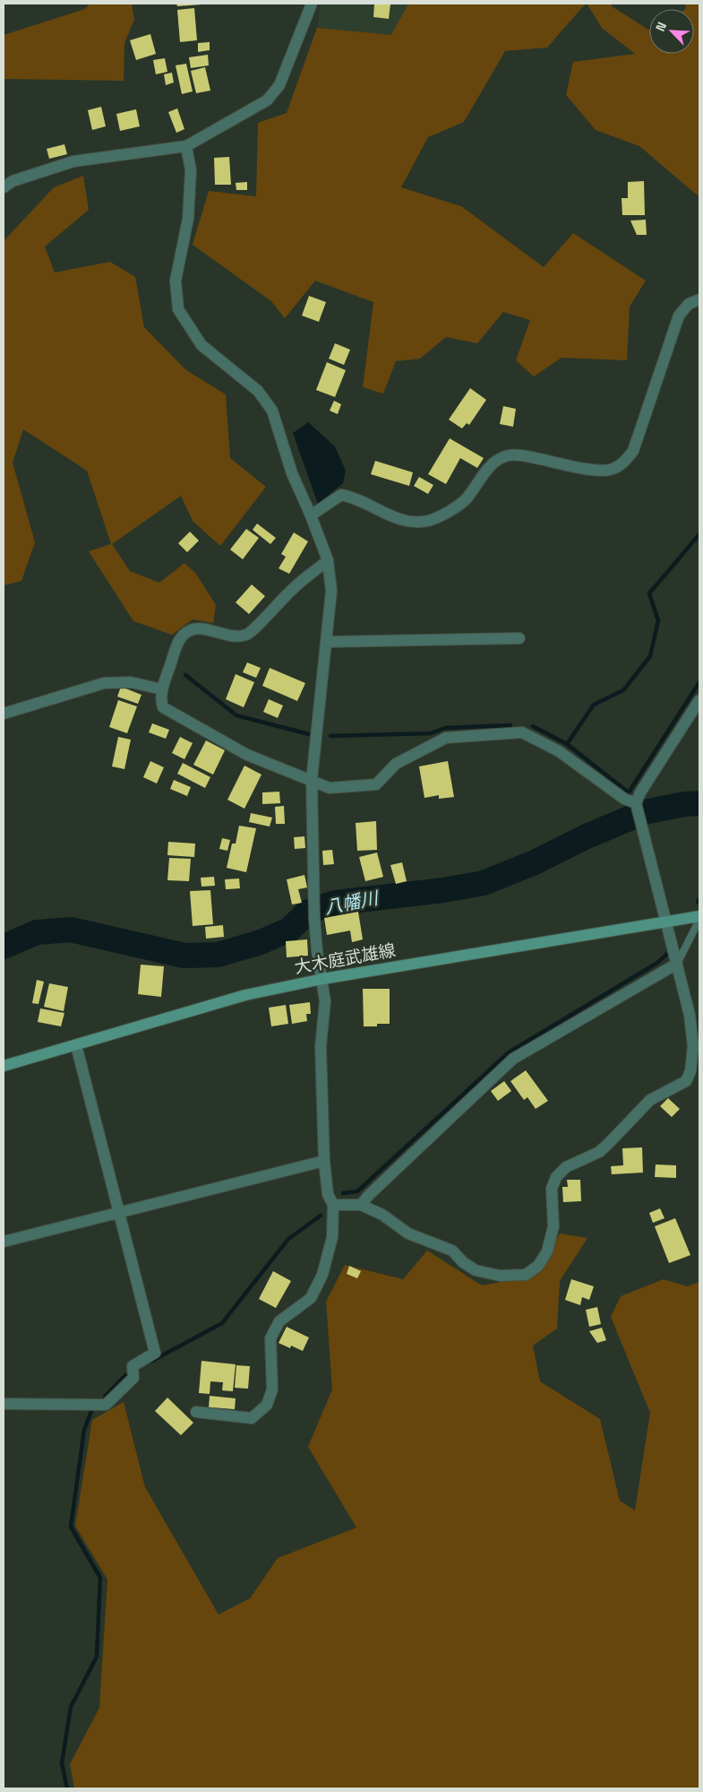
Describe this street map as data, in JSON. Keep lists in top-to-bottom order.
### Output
{
  "streets": {
    "main road": ["大木庭武雄線"]
  },
  "water": ["八幡川"],
  "north": "top left"
}
